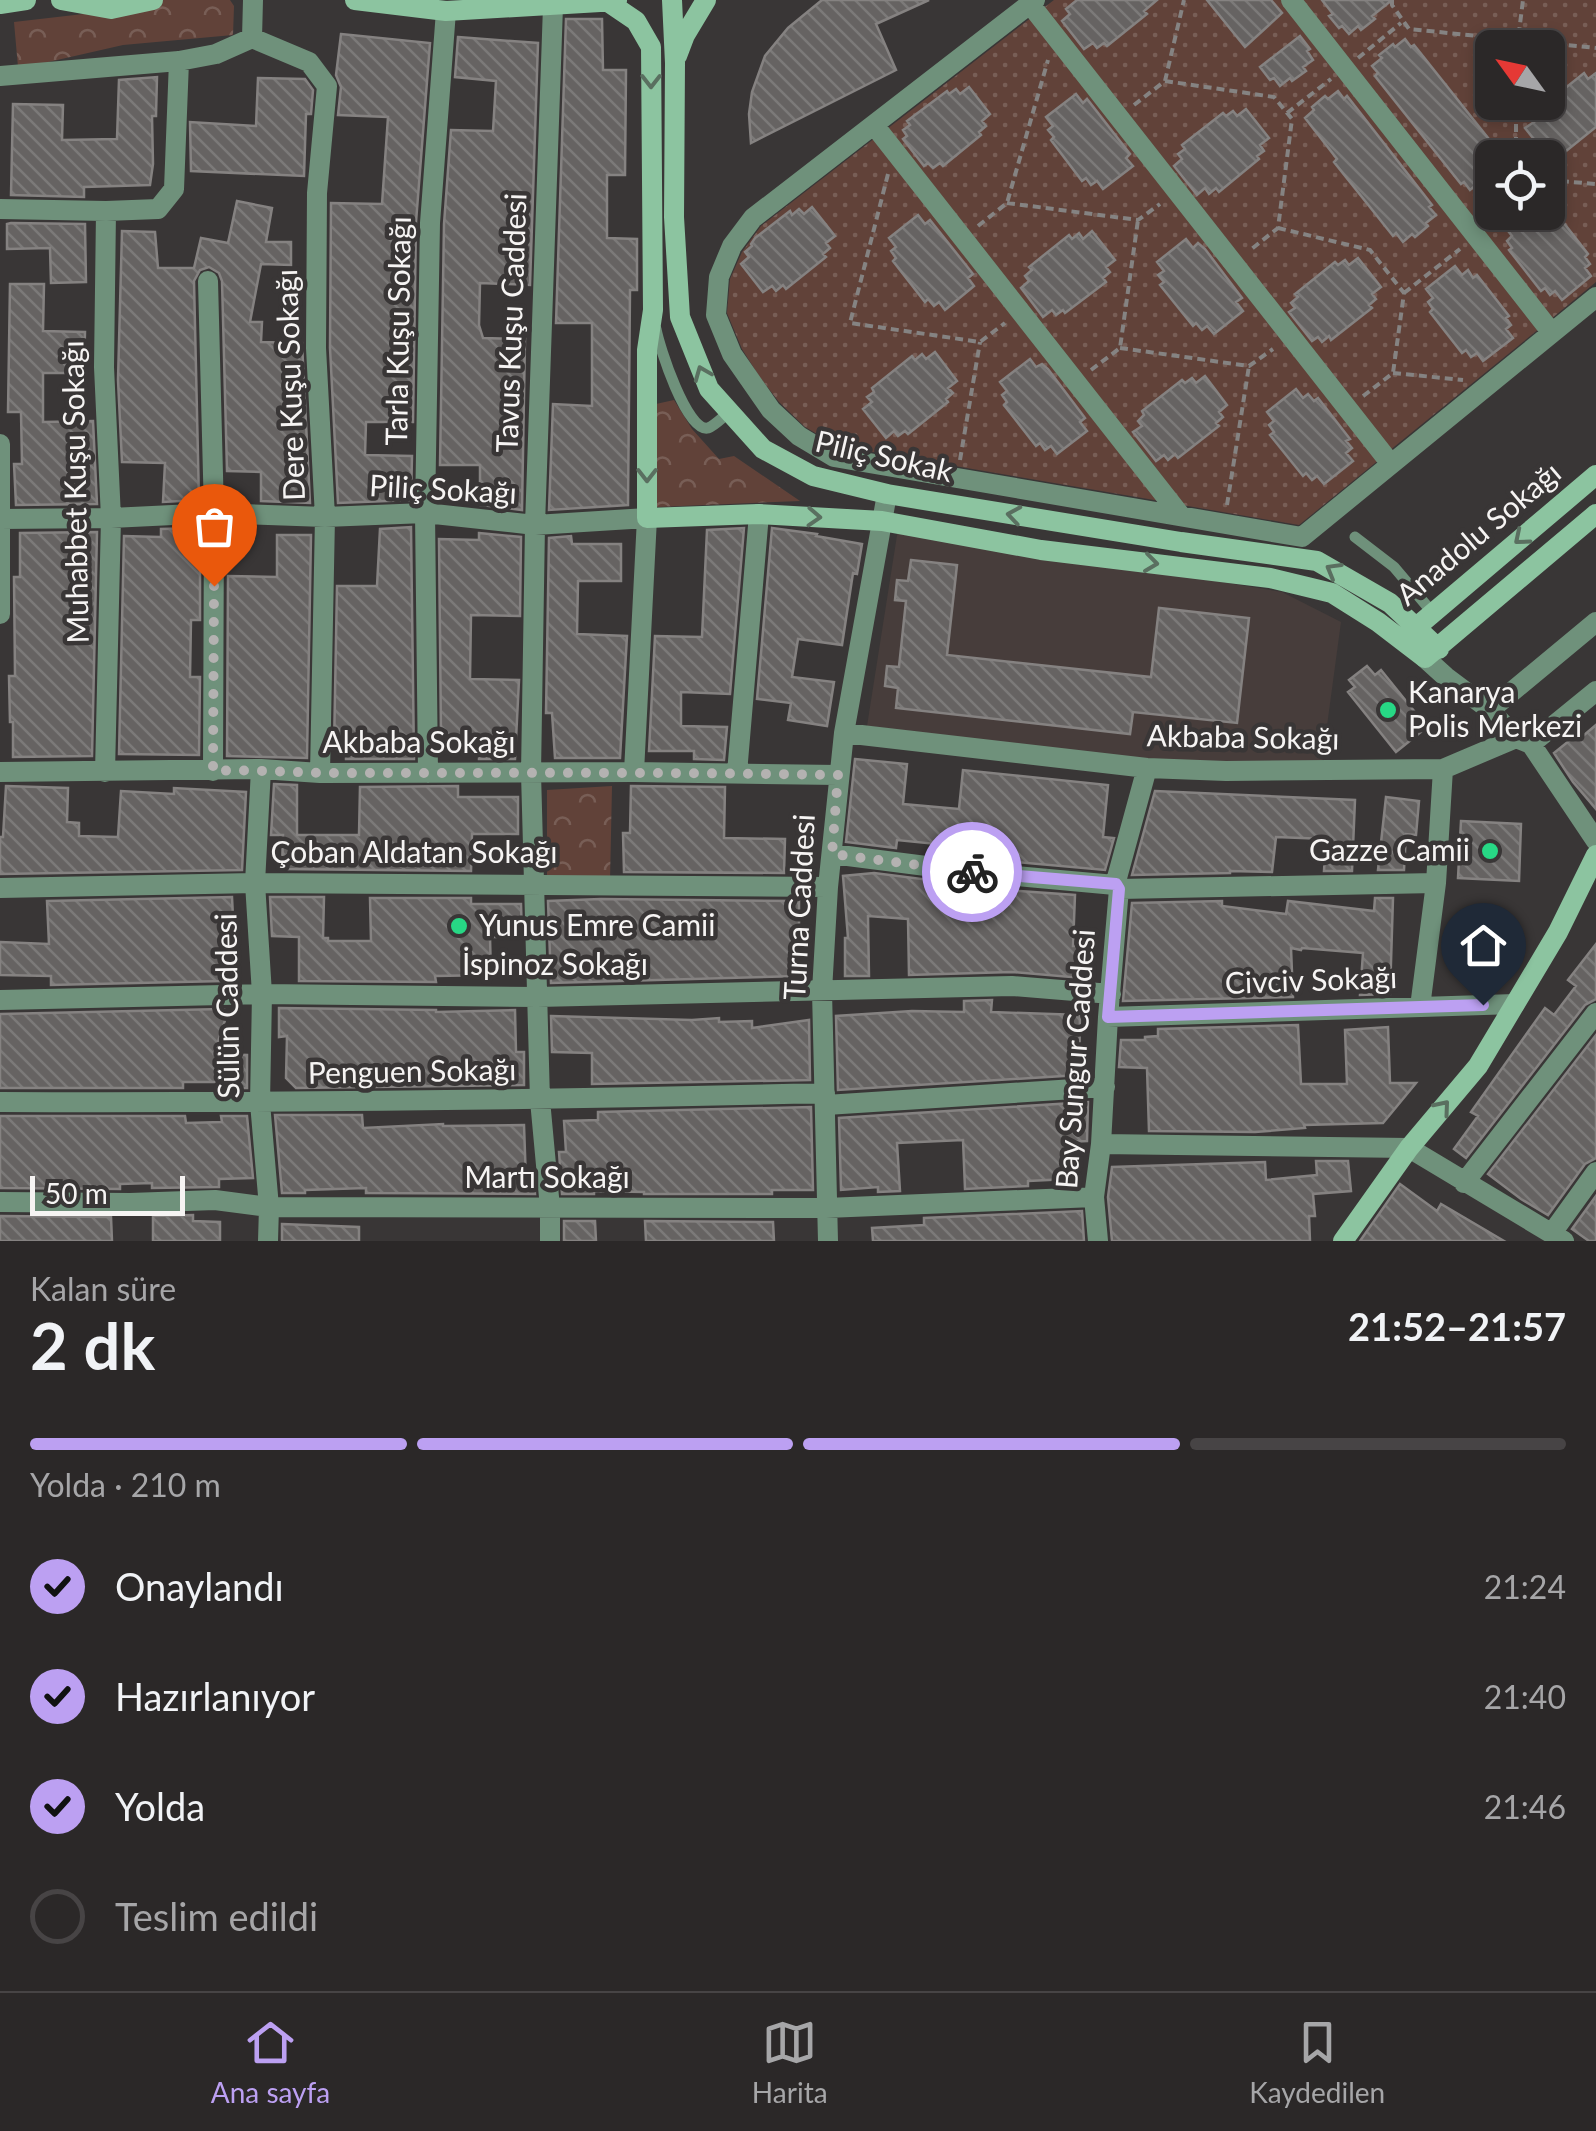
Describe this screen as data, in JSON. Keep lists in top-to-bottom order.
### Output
{
  "streets": {
    "street": [
      "Tavus Kuşu Caddesi",
      "Tarla Kuşu Sokağı",
      "Dere Kuşu Sokağı",
      "Piliç Sokak",
      "Piliç Sokağı",
      "Muhabbet Kuşu Sokağı",
      "Anadolu Sokağı",
      "Akbaba Sokağı",
      "Çoban Aldatan Sokağı",
      "Turna Caddesi",
      "İspinoz Sokağı",
      "Civciv Sokağı",
      "Sülün Caddesi",
      "Bay Sungur Caddesi",
      "Penguen Sokağı",
      "Martı Sokağı"
    ]
  },
  "crossings": [
    ["Tavus Kuşu Caddesi", "Piliç Sokağı"],
    ["Tavus Kuşu Caddesi", "Akbaba Sokağı"],
    ["Tavus Kuşu Caddesi", "Çoban Aldatan Sokağı"],
    ["Tavus Kuşu Caddesi", "İspinoz Sokağı"],
    ["Tavus Kuşu Caddesi", "Penguen Sokağı"],
    ["Tavus Kuşu Caddesi", "Martı Sokağı"],
    ["Tarla Kuşu Sokağı", "Piliç Sokağı"],
    ["Tarla Kuşu Sokağı", "Akbaba Sokağı"],
    ["Dere Kuşu Sokağı", "Piliç Sokağı"],
    ["Dere Kuşu Sokağı", "Akbaba Sokağı"],
    ["Piliç Sokak", "Piliç Sokağı"],
    ["Piliç Sokak", "Anadolu Sokağı"],
    ["Piliç Sokak", "Turna Caddesi"],
    ["Piliç Sokağı", "Muhabbet Kuşu Sokağı"],
    ["Piliç Sokağı", "Turna Caddesi"],
    ["Muhabbet Kuşu Sokağı", "Akbaba Sokağı"],
    ["Akbaba Sokağı", "Turna Caddesi"],
    ["Akbaba Sokağı", "Sülün Caddesi"],
    ["Akbaba Sokağı", "Bay Sungur Caddesi"],
    ["Çoban Aldatan Sokağı", "Turna Caddesi"],
    ["Çoban Aldatan Sokağı", "Sülün Caddesi"],
    ["Turna Caddesi", "İspinoz Sokağı"],
    ["Turna Caddesi", "Penguen Sokağı"],
    ["Turna Caddesi", "Martı Sokağı"],
    ["İspinoz Sokağı", "Sülün Caddesi"],
    ["İspinoz Sokağı", "Bay Sungur Caddesi"],
    ["Civciv Sokağı", "Bay Sungur Caddesi"],
    ["Sülün Caddesi", "Penguen Sokağı"],
    ["Sülün Caddesi", "Martı Sokağı"],
    ["Bay Sungur Caddesi", "Penguen Sokağı"],
    ["Bay Sungur Caddesi", "Martı Sokağı"]
  ],
  "places": ["Kanarya Polis Merkezi", "Gazze Camii", "Yunus Emre Camii"],
  "scale_bar": "50 m",
  "north": "top left",
  "page": {
    "scale": "50 m",
    "heading": ["2 dk", "Kalan süre", "21:52–21:57"],
    "bar": "Yolda · 210 m",
    "list": [
      ["Onaylandı", "21:24"],
      ["Hazırlanıyor", "21:40"],
      ["Yolda", "21:46"],
      "Teslim edildi"
    ],
    "tabs": ["Ana sayfa", "Harita", "Kaydedilen"]
  }
}
